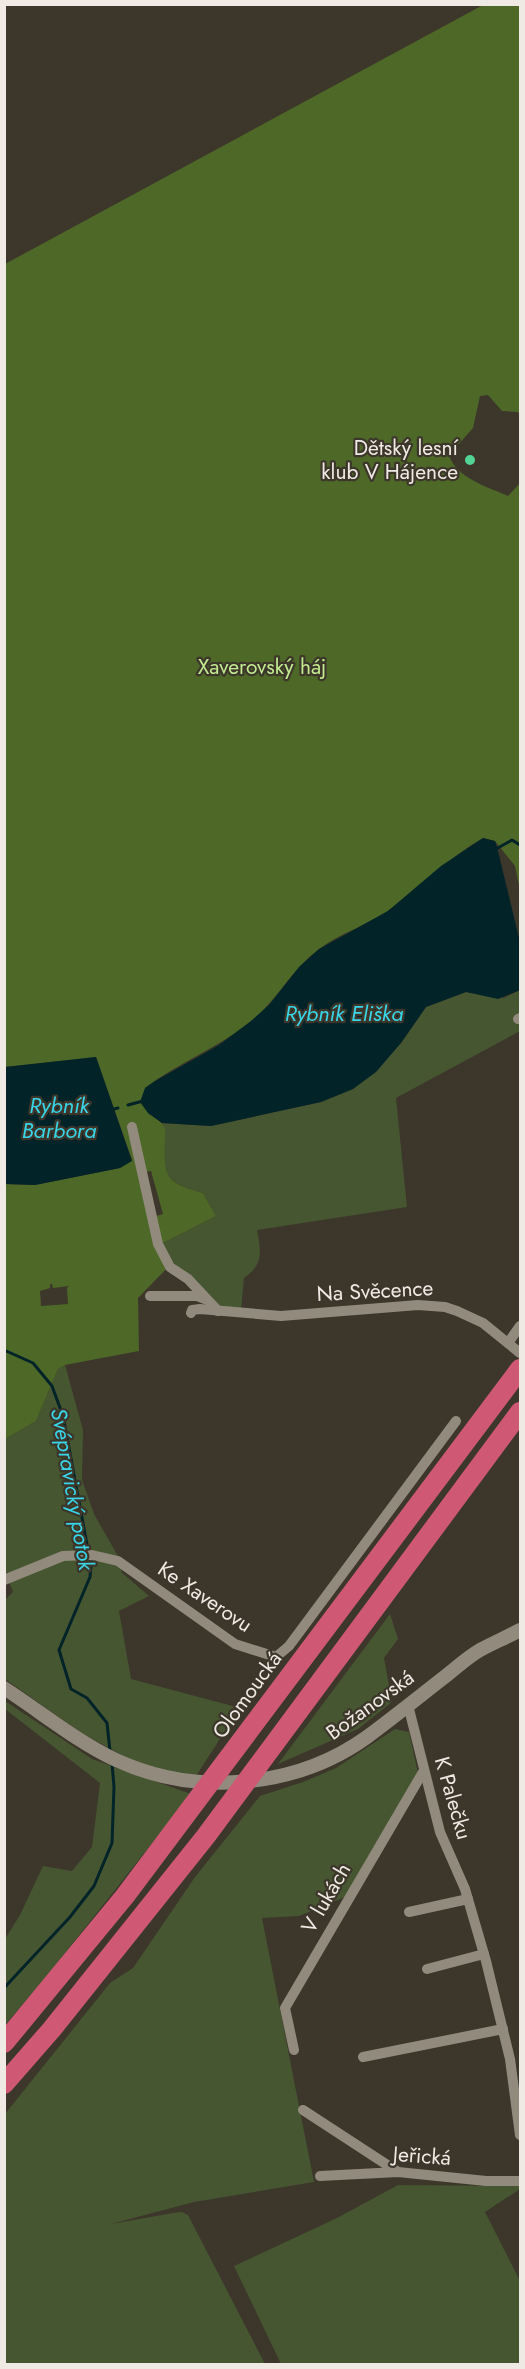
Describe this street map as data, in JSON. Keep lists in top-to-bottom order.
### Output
{
  "streets": {
    "highway": ["Olomoucká"],
    "street": [
      "Na Svěcence",
      "Ke Xaverovu",
      "Božanovská",
      "K Palečku",
      "V lukách",
      "Jeřická"
    ]
  },
  "crossings": [
    ["Božanovská", "K Palečku"],
    ["K Palečku", "V lukách"]
  ],
  "water": ["Rybník Eliška", "Rybník Barbora", "Svépravický potok"],
  "parks": ["Xaverovský háj"],
  "places": ["Dětský lesní klub V Hájence"]
}
